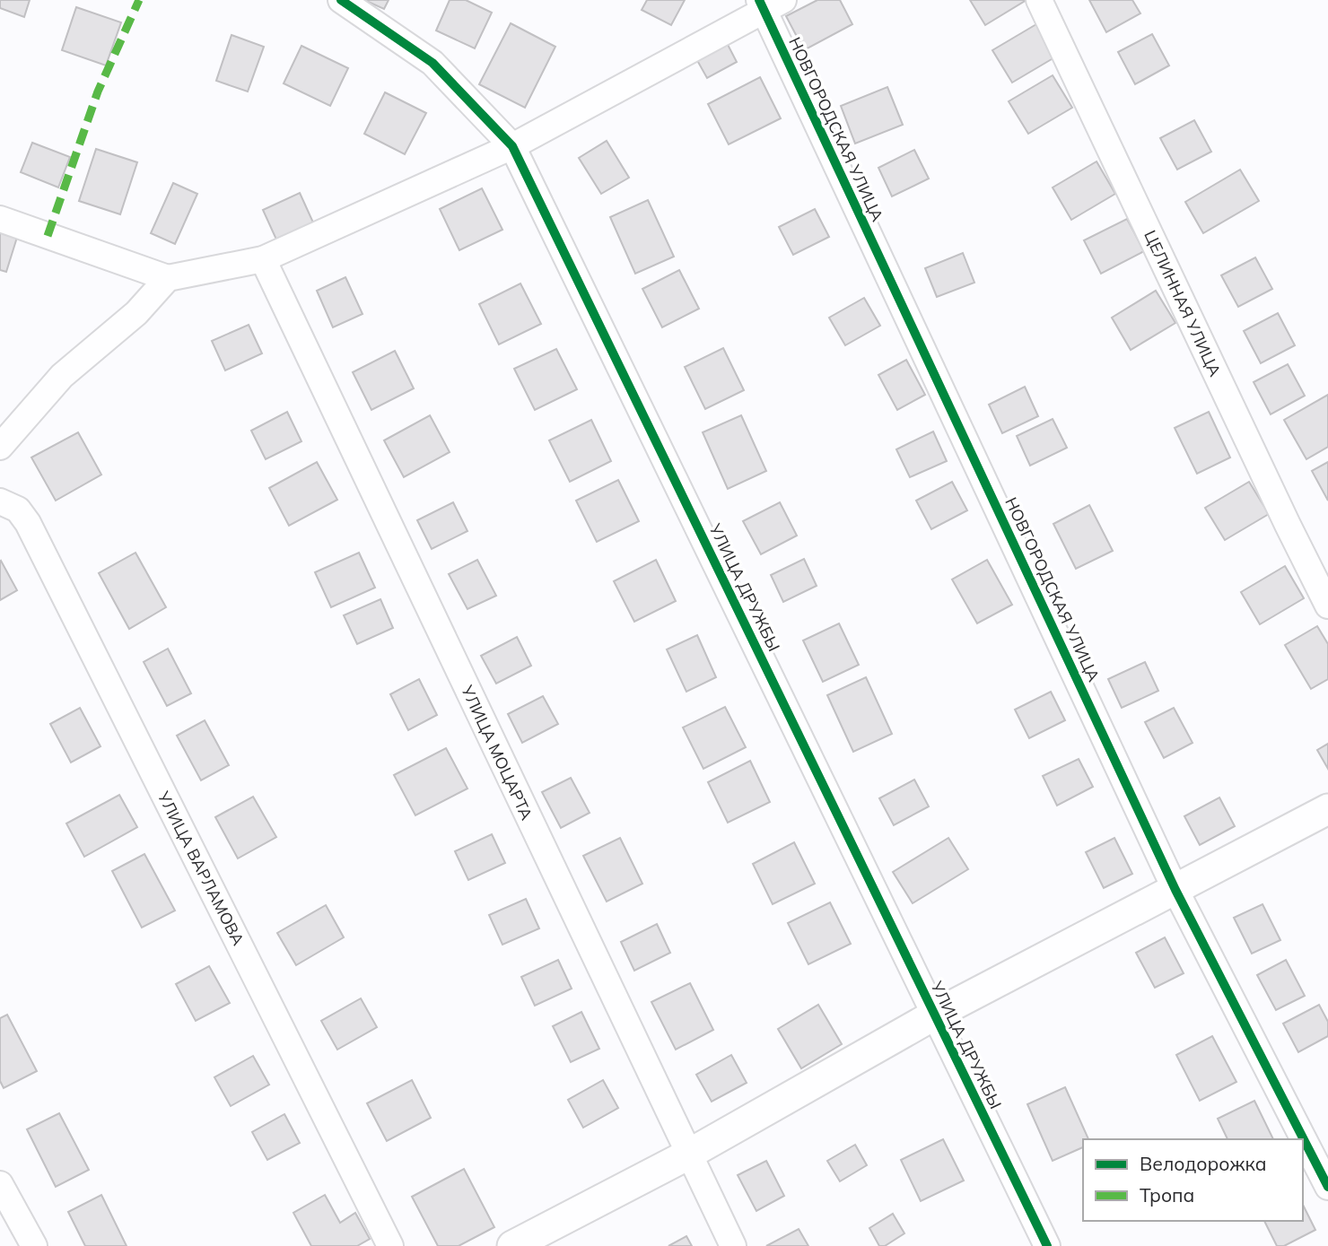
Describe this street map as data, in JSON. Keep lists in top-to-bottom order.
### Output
{
  "streets": {
    "street": [
      "НОВГОРОДСКАЯ УЛИЦА",
      "ЦЕЛИННАЯ УЛИЦА",
      "УЛИЦА ДРУЖБЫ",
      "УЛИЦА МОЦАРТА",
      "УЛИЦА ВАРЛАМОВА"
    ]
  },
  "legend": ["Велодорожка", "Тропа"]
}
